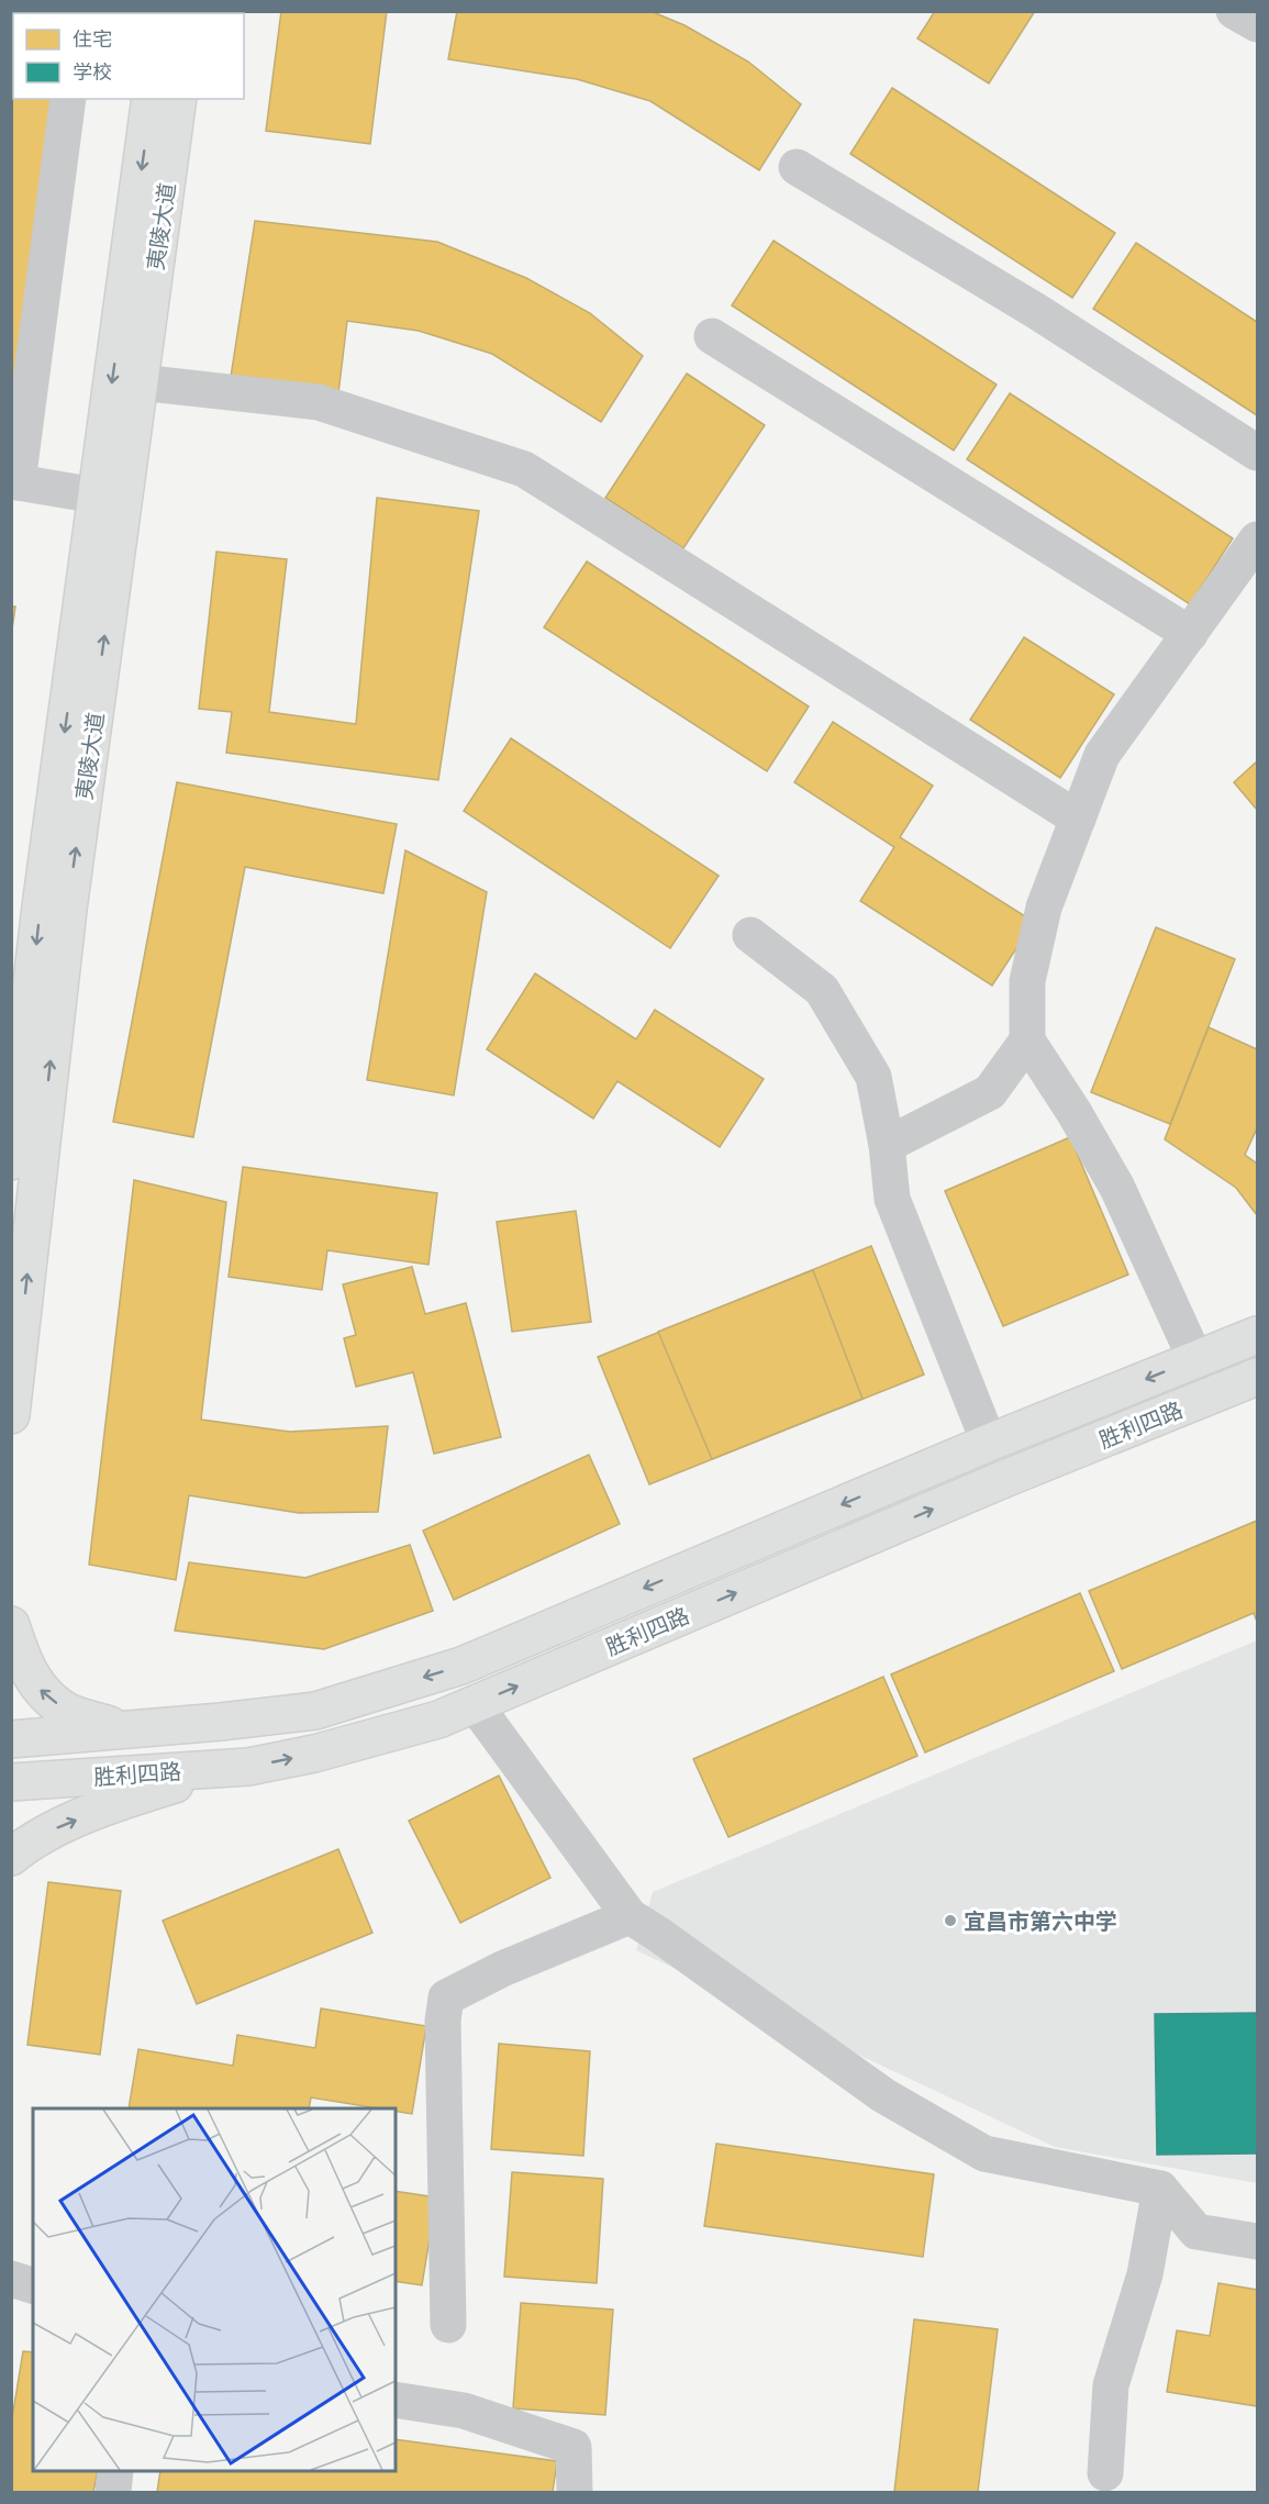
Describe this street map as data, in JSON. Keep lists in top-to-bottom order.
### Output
{
  "streets": {
    "main road": ["夷陵大道", "胜利四路"]
  },
  "places": ["宜昌市第六中学"],
  "legend": ["住宅", "学校"]
}
